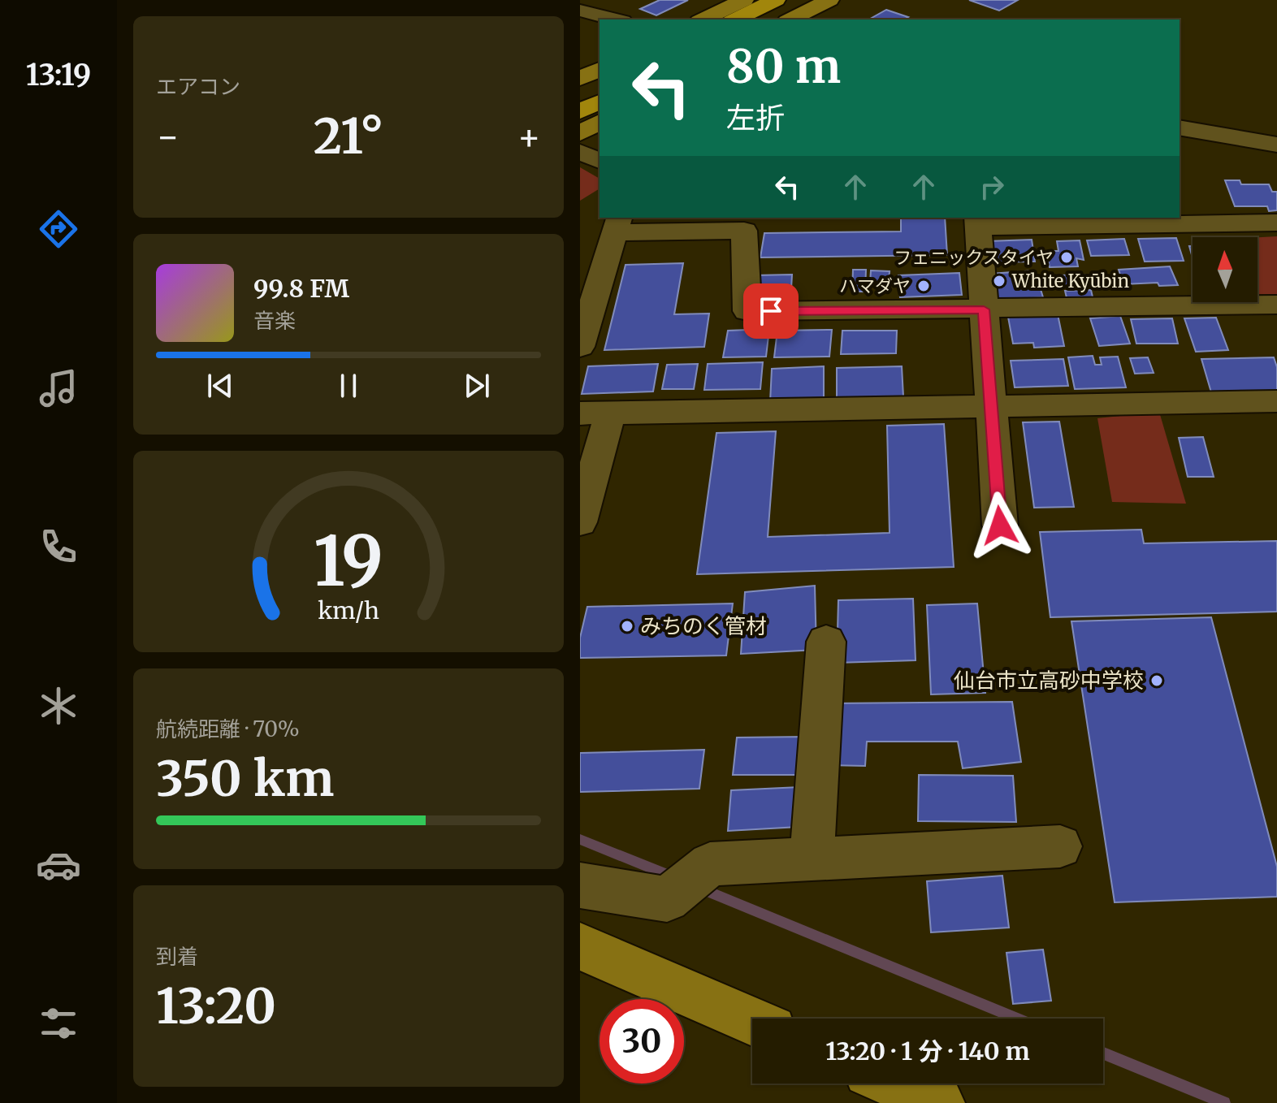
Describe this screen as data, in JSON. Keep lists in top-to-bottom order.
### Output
{
  "places": [
    "フェニックスタイヤ",
    "White Kyūbin",
    "ハマダヤ",
    "みちのく管材",
    "仙台市立高砂中学校"
  ],
  "north": "top",
  "page": {
    "tabs": "13:19",
    "tile": [
      "エアコン",
      ["航続距離 · 70%", "350 km"],
      ["到着", "13:20"]
    ],
    "turn": ["80 m", "左折"],
    "heat": ["−", "21°", "+"],
    "song": ["99.8 FM", "音楽"],
    "limit": "30",
    "trip": "13:20 · 1 分 · 140 m",
    "gauge": ["19", "km/h"]
  }
}
